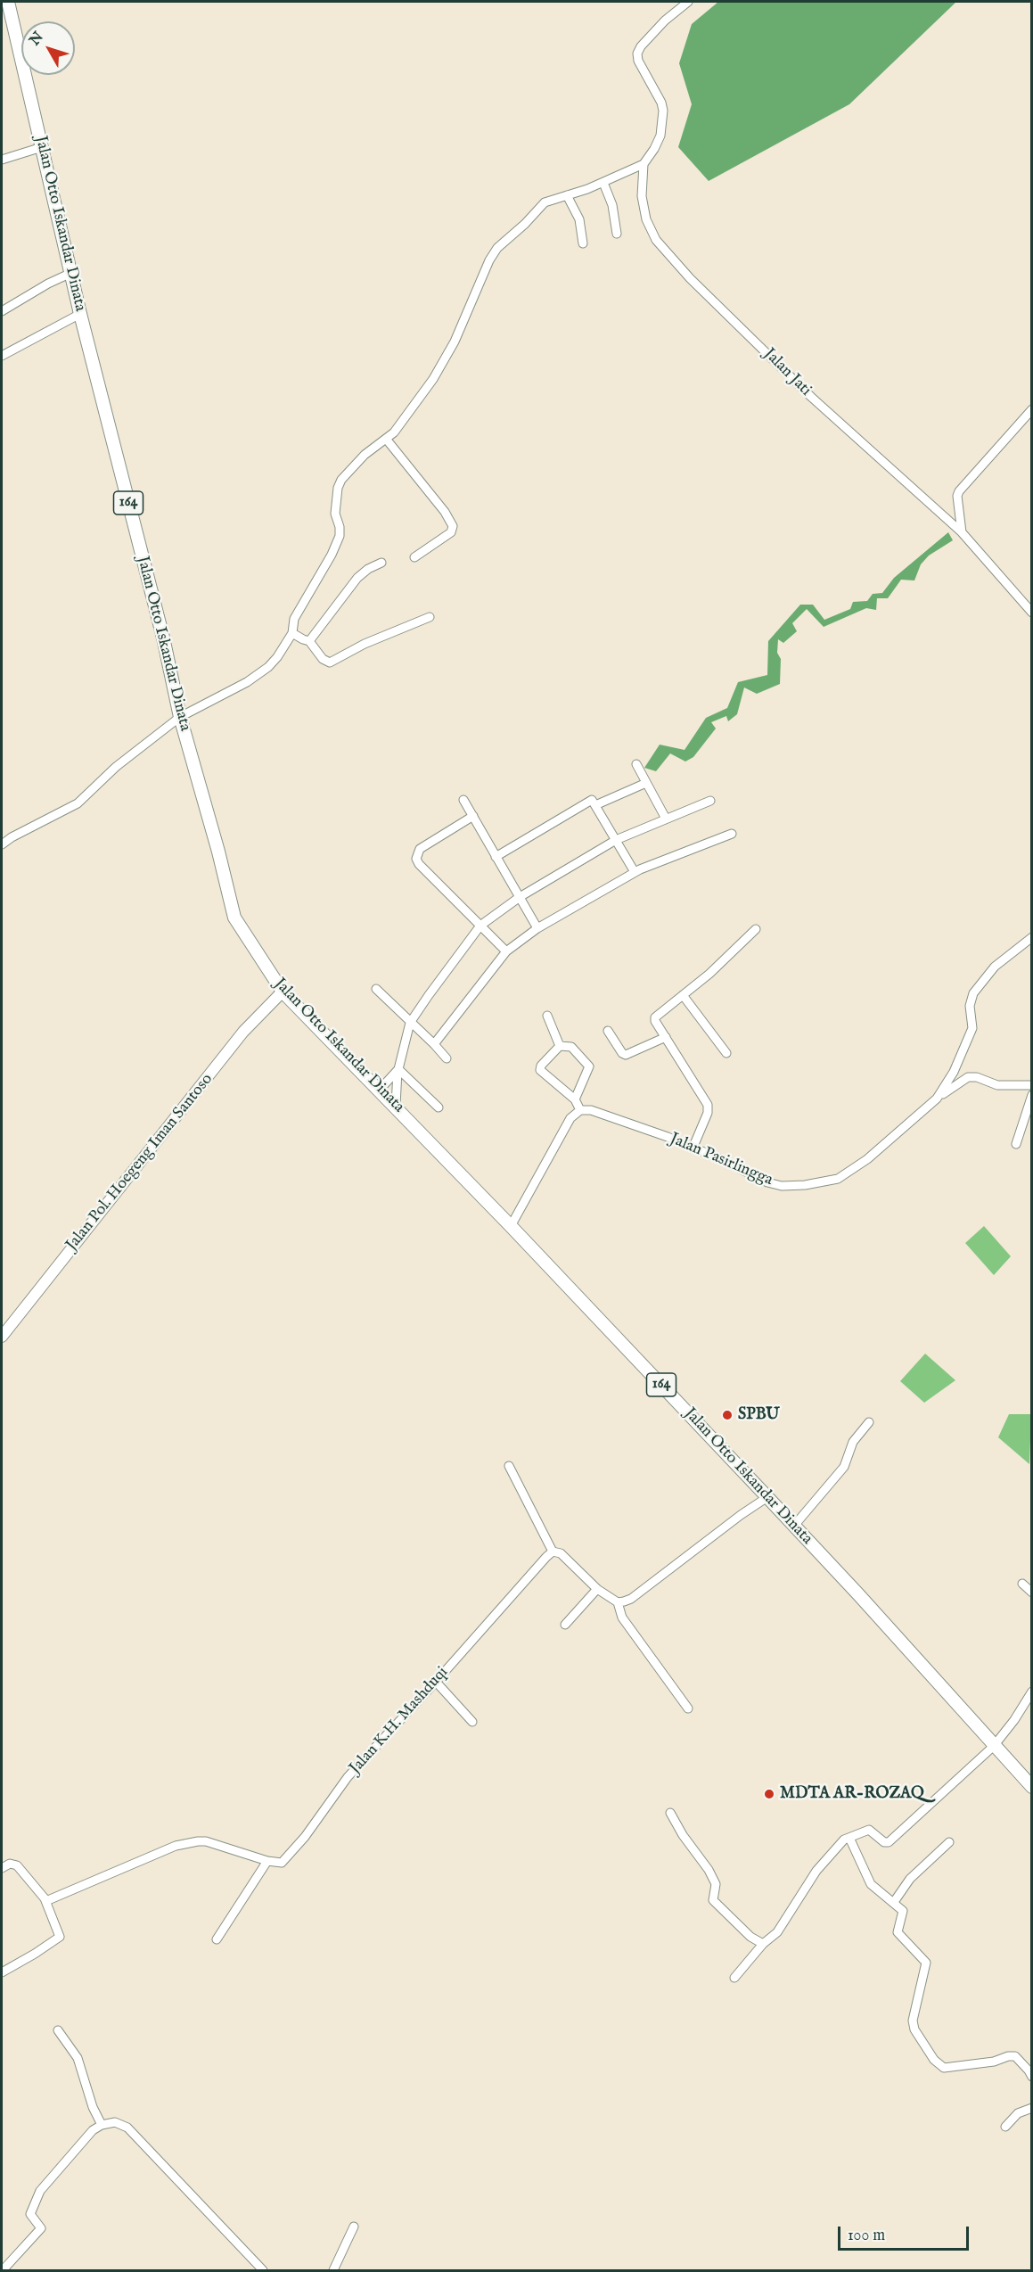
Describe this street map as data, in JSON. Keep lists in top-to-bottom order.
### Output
{
  "streets": {
    "main road": ["Jalan Otto Iskandar Dinata", "164"],
    "street": [
      "Jalan Jati",
      "Jalan Pasirlingga",
      "Jalan Pol. Hoegeng Iman Santoso",
      "Jalan K.H. Mashduqi"
    ]
  },
  "crossings": [
    ["Jalan Otto Iskandar Dinata", "Jalan Pol. Hoegeng Iman Santoso"]
  ],
  "places": ["SPBU", "MDTA AR-ROZAQ"],
  "scale_bar": "100 m",
  "north": "top left"
}
